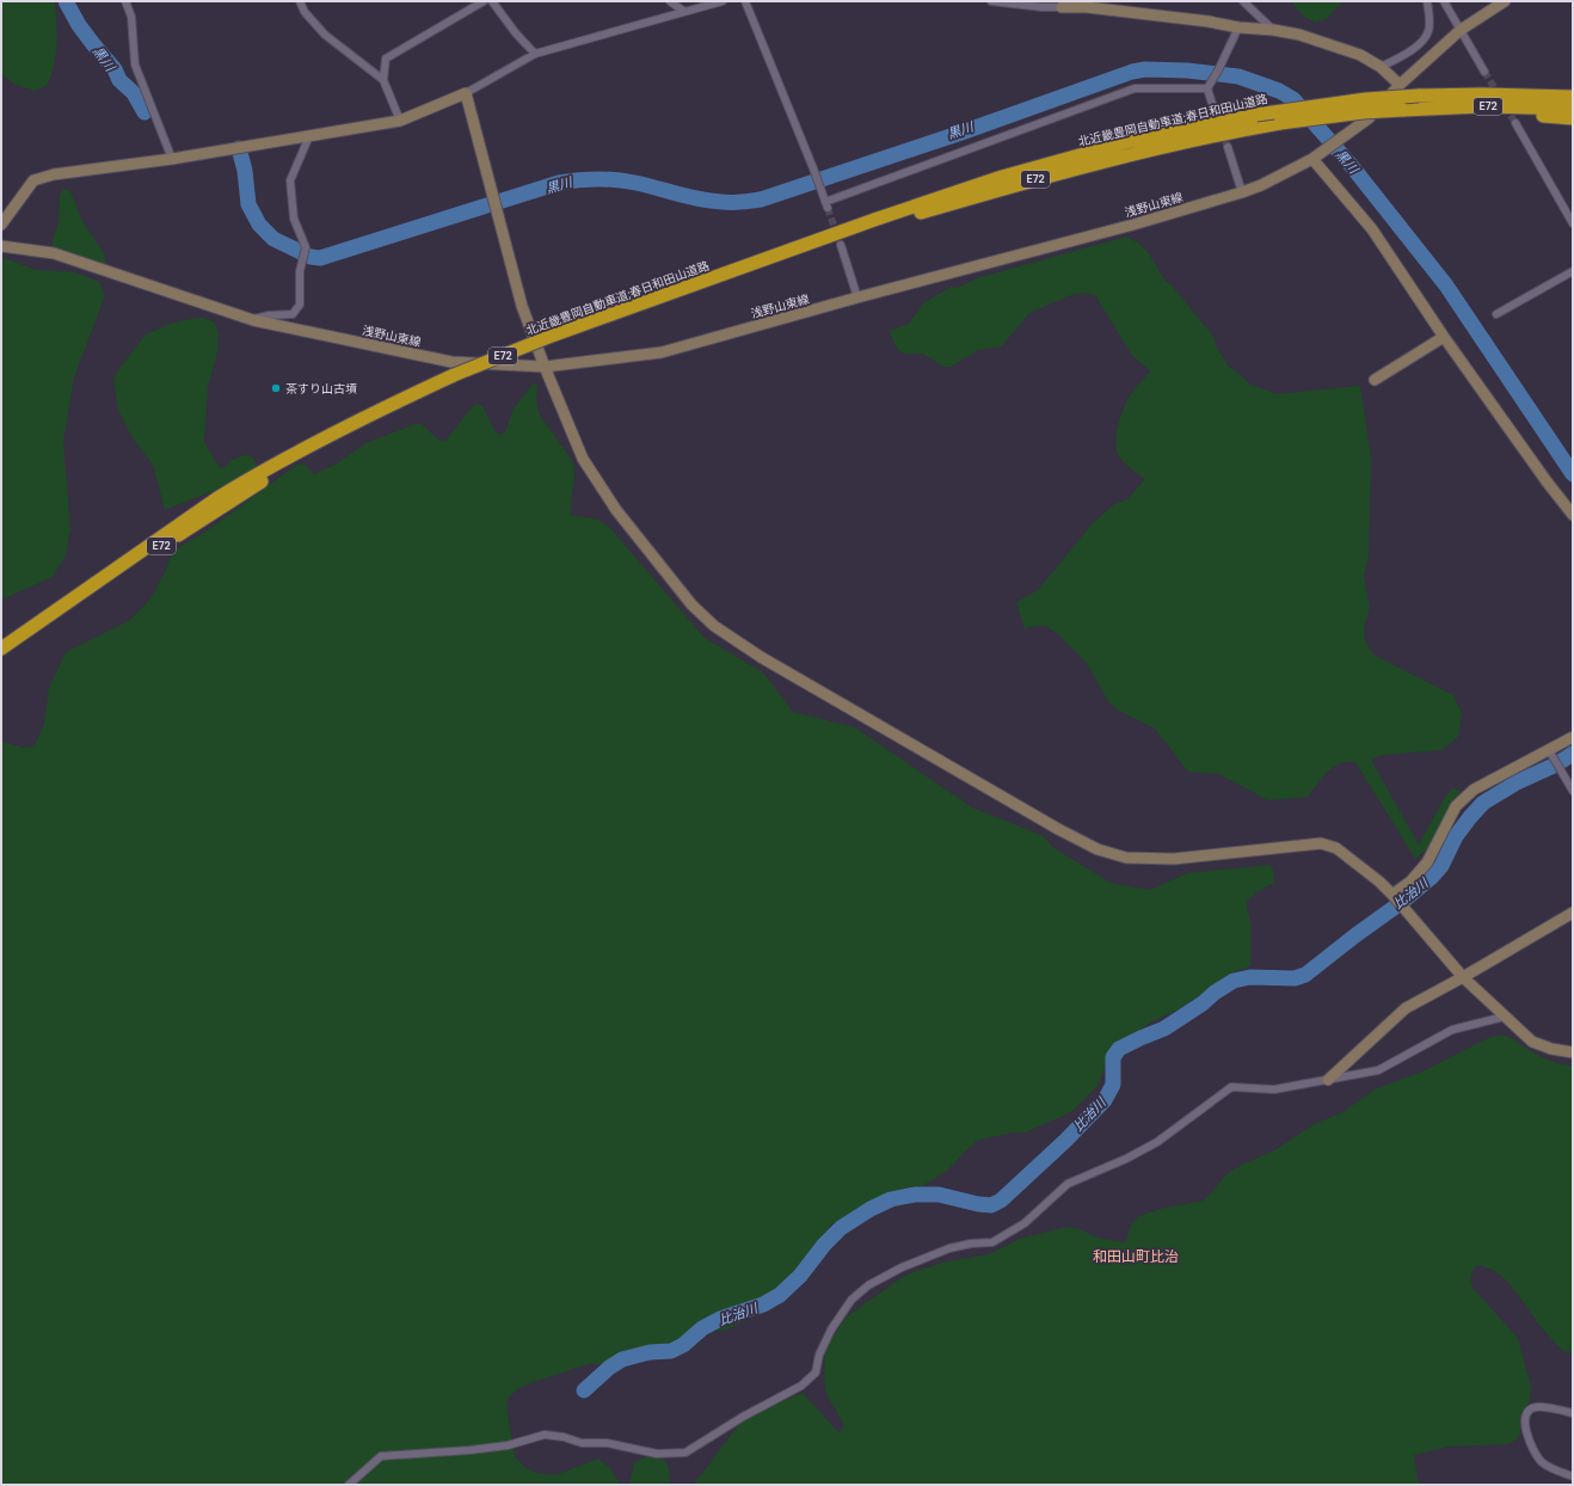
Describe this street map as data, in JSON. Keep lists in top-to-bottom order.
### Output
{
  "streets": {
    "highway": ["E72", "北近畿豊岡自動車道;春日和田山道路"],
    "street": ["浅野山東線"]
  },
  "districts": ["和田山町比治"],
  "water": ["黒川", "比治川"],
  "places": ["茶すり山古墳"]
}
